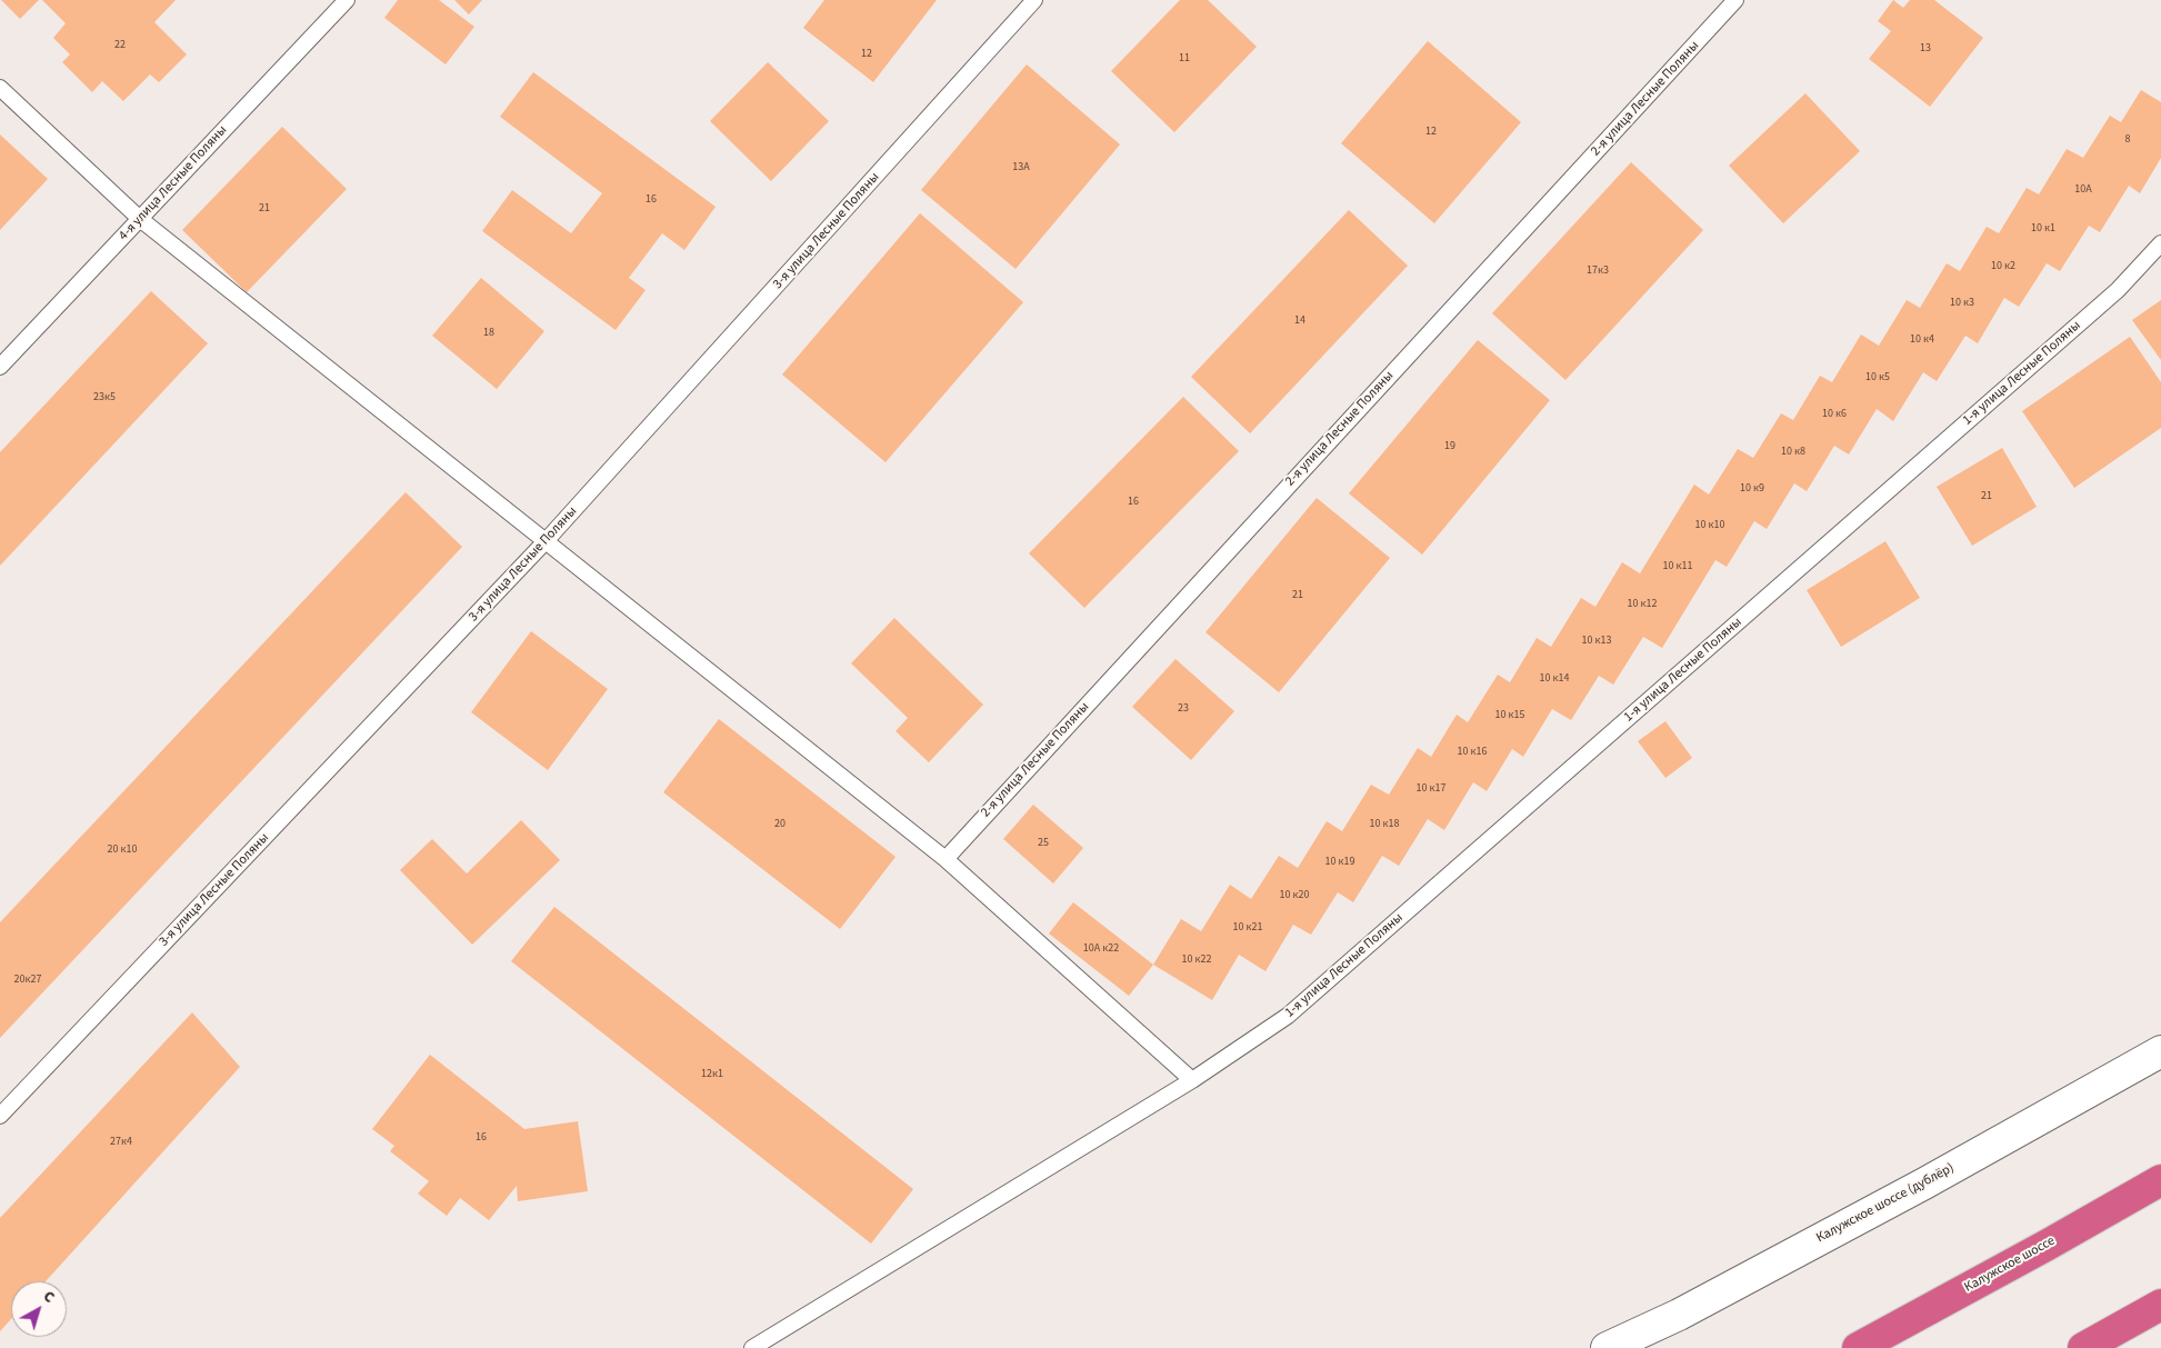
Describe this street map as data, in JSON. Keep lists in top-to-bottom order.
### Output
{
  "streets": {
    "highway": ["Калужское шоссе"],
    "main road": ["Калужское шоссе (дублёр)"],
    "lane": [
      "2-я улица Лесные Поляны",
      "4-я улица Лесные Поляны",
      "3-я улица Лесные Поляны",
      "1-я улица Лесные Поляны"
    ]
  },
  "house_numbers": [
    "22",
    "13",
    "12",
    "11",
    "12",
    "8",
    "13А",
    "10А",
    "16",
    "21",
    "10 к1",
    "10 к2",
    "17к3",
    "10 к3",
    "14",
    "18",
    "10 к4",
    "10 к5",
    "23к5",
    "10 к6",
    "19",
    "10 к8",
    "10 к9",
    "21",
    "16",
    "10 к10",
    "10 к11",
    "21",
    "10 к12",
    "10 к13",
    "10 к14",
    "23",
    "10 к15",
    "10 к16",
    "10 к17",
    "20",
    "10 к18",
    "25",
    "20 к10",
    "10 к19",
    "10 к20",
    "10 к21",
    "10А к22",
    "10 к22",
    "20к27",
    "12к1",
    "16",
    "27к4"
  ],
  "north": "top right"
}
